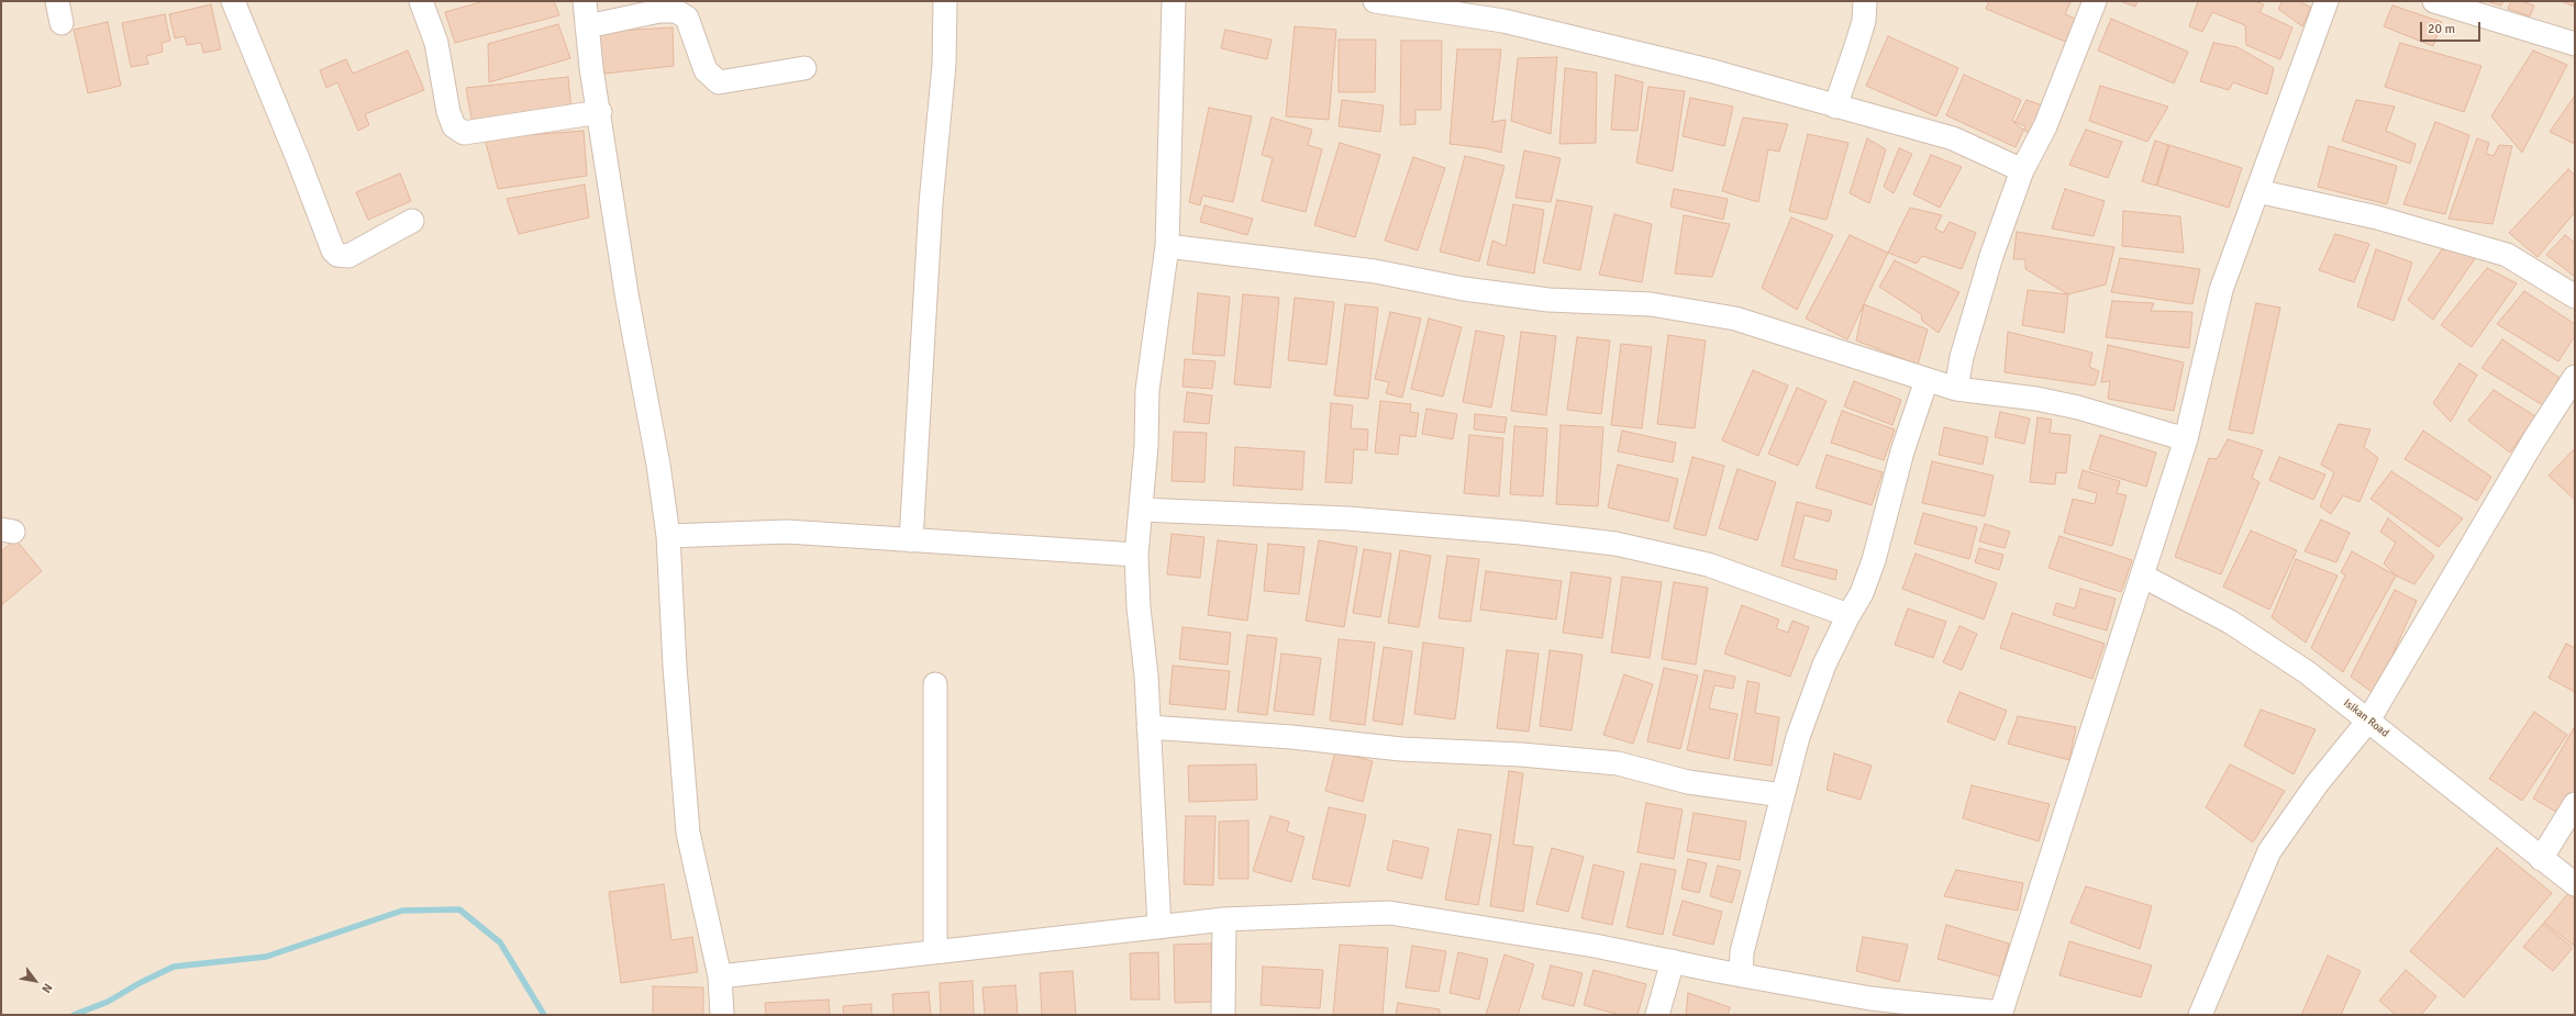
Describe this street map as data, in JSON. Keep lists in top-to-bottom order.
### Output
{
  "streets": {
    "street": ["Isikan Road"]
  },
  "scale_bar": "20 m",
  "north": "bottom right"
}
